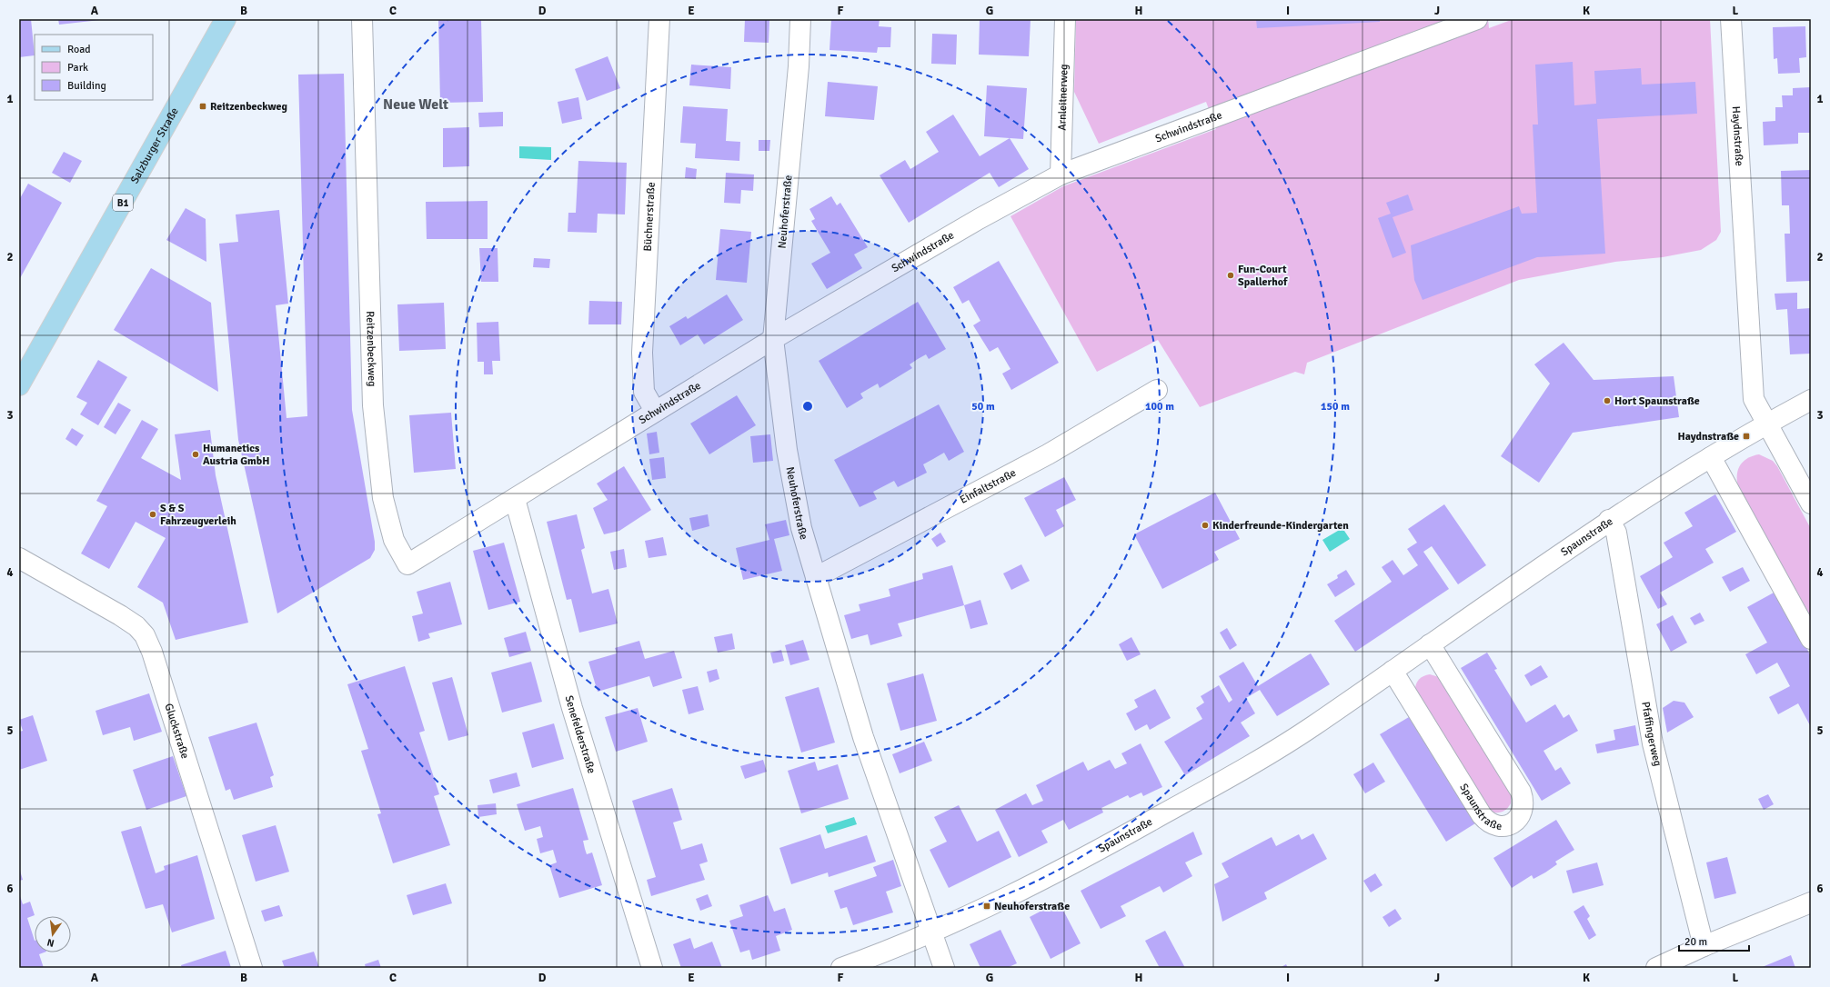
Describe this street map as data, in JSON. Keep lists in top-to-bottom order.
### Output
{
  "streets": {
    "main road": ["Salzburger Straße", "B1"],
    "street": [
      "Arnleitnerweg",
      "Schwindstraße",
      "Haydnstraße",
      "Neuhoferstraße",
      "Büchnerstraße",
      "Reitzenbeckweg",
      "Einfaltstraße",
      "Spaunstraße",
      "Gluckstraße",
      "Pfaffingerweg",
      "Senefelderstraße"
    ]
  },
  "crossings": [
    ["Arnleitnerweg", "Schwindstraße"],
    ["Schwindstraße", "Neuhoferstraße"],
    ["Schwindstraße", "Büchnerstraße"],
    ["Schwindstraße", "Reitzenbeckweg"],
    ["Schwindstraße", "Senefelderstraße"],
    ["Haydnstraße", "Spaunstraße"],
    ["Neuhoferstraße", "Einfaltstraße"],
    ["Neuhoferstraße", "Spaunstraße"],
    ["Spaunstraße", "Pfaffingerweg"]
  ],
  "districts": ["Neue Welt"],
  "places": {
    "transit": ["Reitzenbeckweg", "Haydnstraße", "Neuhoferstraße"],
    "other": [
      "Fun-Court Spallerhof",
      "Hort Spaunstraße",
      "Humanetics Austria GmbH",
      "S & S Fahrzeugverleih",
      "Kinderfreunde-Kindergarten"
    ]
  },
  "legend": ["Road", "Park", "Building"],
  "scale_bar": "20 m",
  "north": "bottom",
  "grid": {
    "columns": [
      "A",
      "B",
      "C",
      "D",
      "E",
      "F",
      "G",
      "H",
      "I",
      "J",
      "K",
      "L"
    ],
    "rows": [
      "1",
      "2",
      "3",
      "4",
      "5",
      "6"
    ]
  },
  "rings": ["50 m", "100 m", "150 m"]
}
